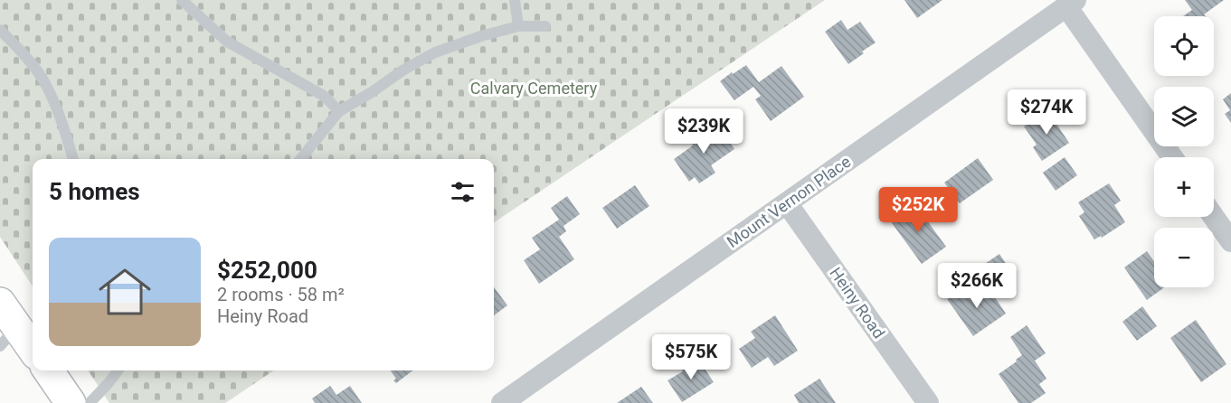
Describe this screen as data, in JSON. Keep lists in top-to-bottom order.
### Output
{
  "streets": {
    "street": ["Mount Vernon Place", "Heiny Road"]
  },
  "crossings": [
    ["Mount Vernon Place", "Heiny Road"]
  ],
  "parks": ["Calvary Cemetery"],
  "page": {
    "map_buttons": ["+", "−"],
    "price": [
      "$274K",
      "$239K",
      "$252K",
      "$266K",
      "$575K"
    ],
    "heading": "5 homes",
    "list": [
      {
        "name": "$252,000",
        "note": "2 rooms · 58 m² · Heiny Road"
      }
    ]
  }
}
